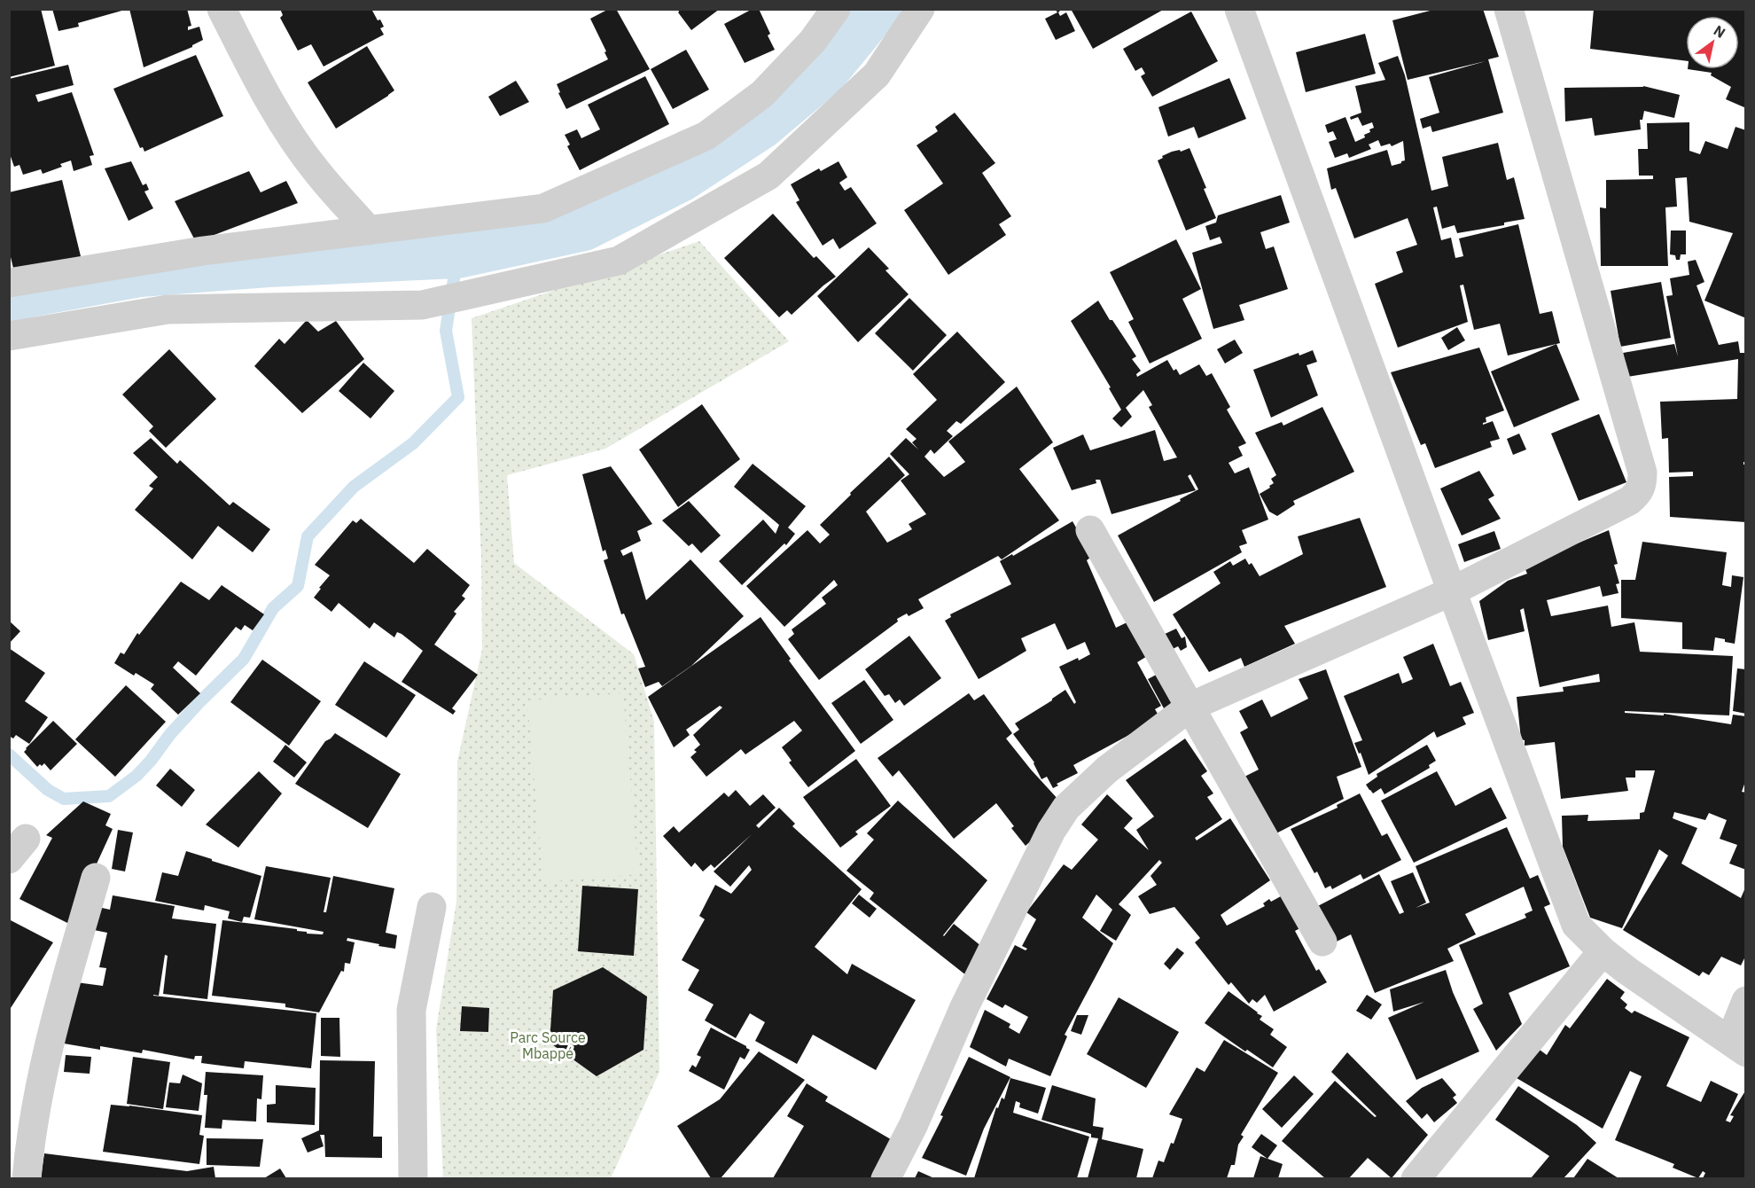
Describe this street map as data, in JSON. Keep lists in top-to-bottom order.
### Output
{
  "parks": ["Parc Source Mbappé"],
  "north": "top right"
}
